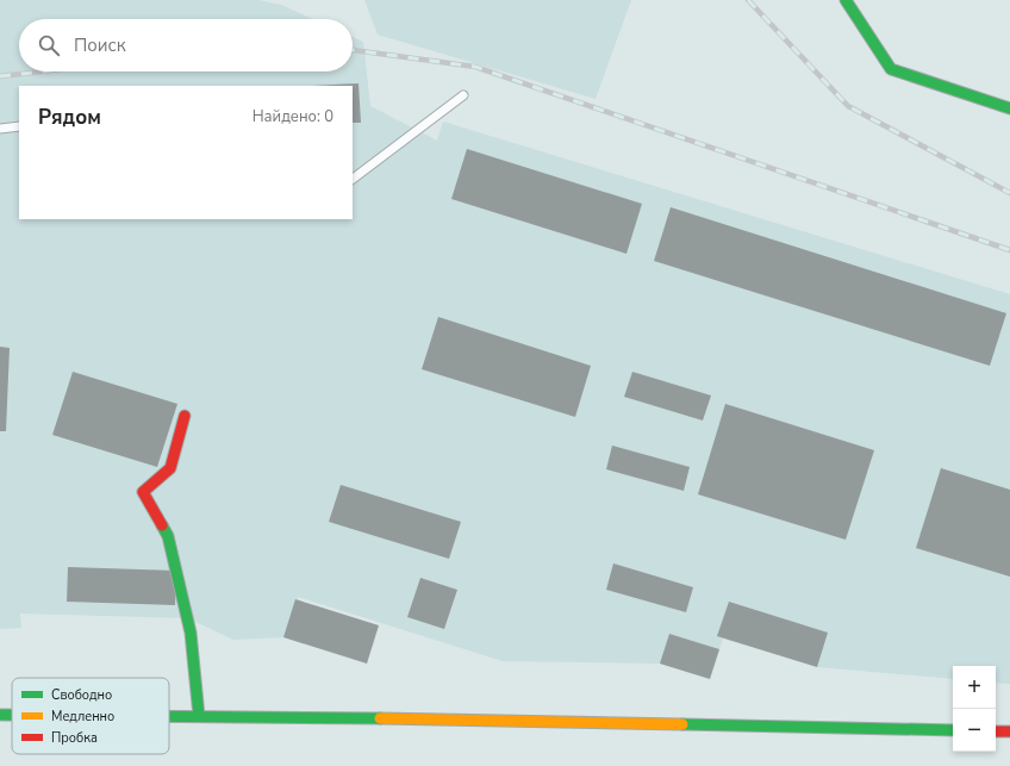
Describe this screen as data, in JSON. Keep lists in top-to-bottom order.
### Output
{
  "legend": ["Свободно", "Медленно", "Пробка"],
  "page": {
    "search": "Поиск",
    "heading": ["Рядом", "Найдено: 0"],
    "map_buttons": ["+", "−"]
  }
}
